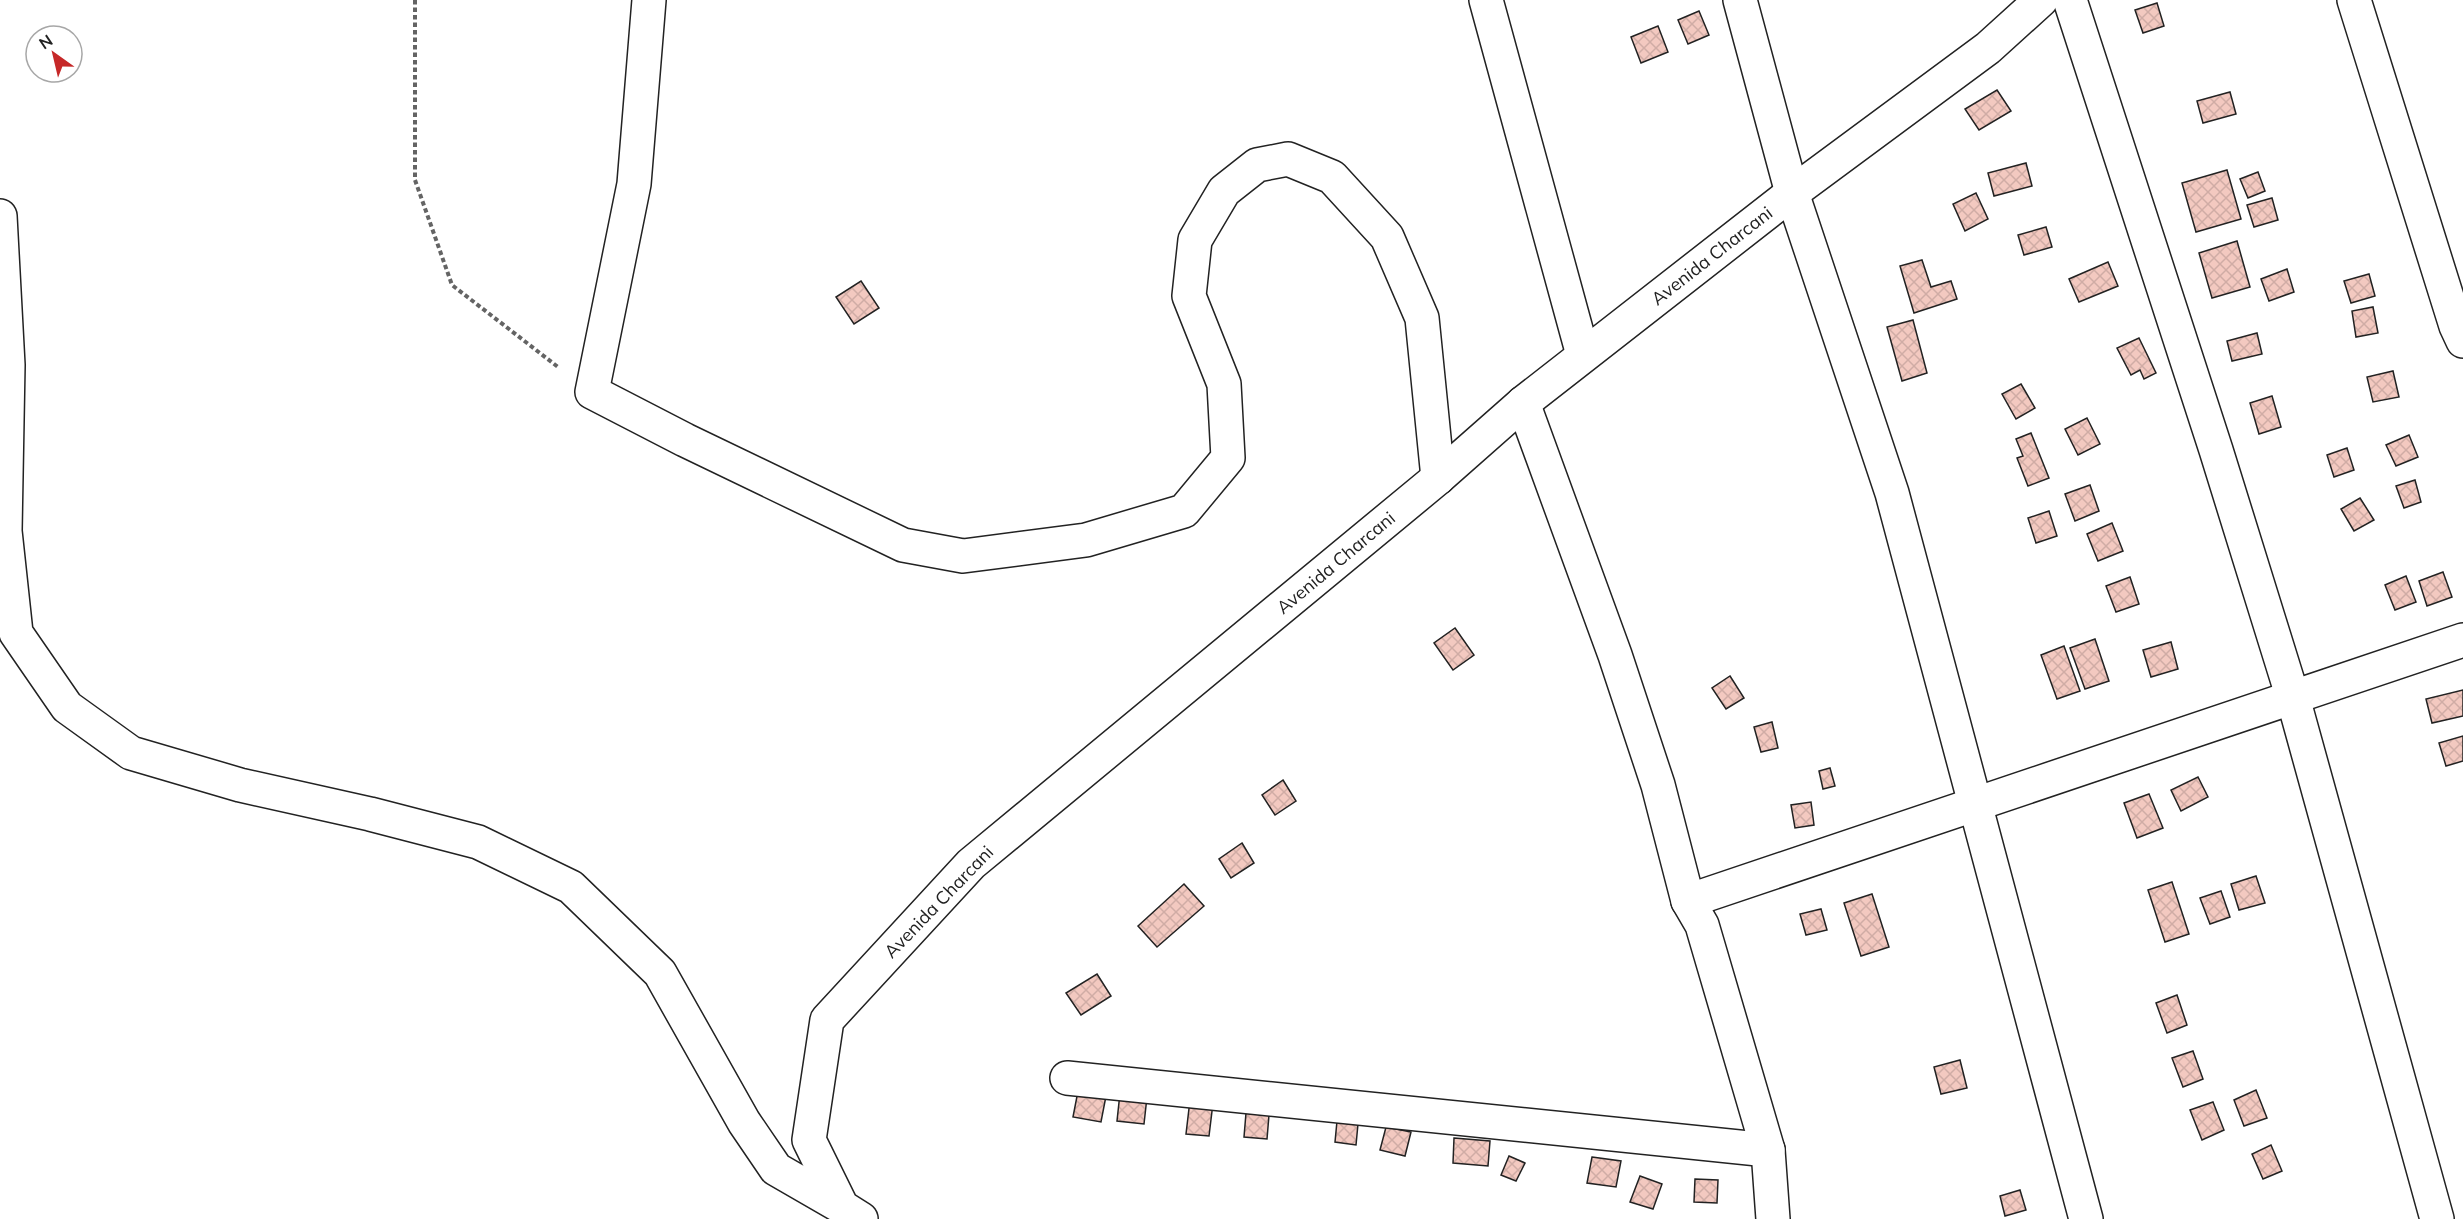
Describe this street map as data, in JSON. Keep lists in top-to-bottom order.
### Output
{
  "streets": {
    "street": ["Avenida Charcani"]
  },
  "north": "top left"
}
